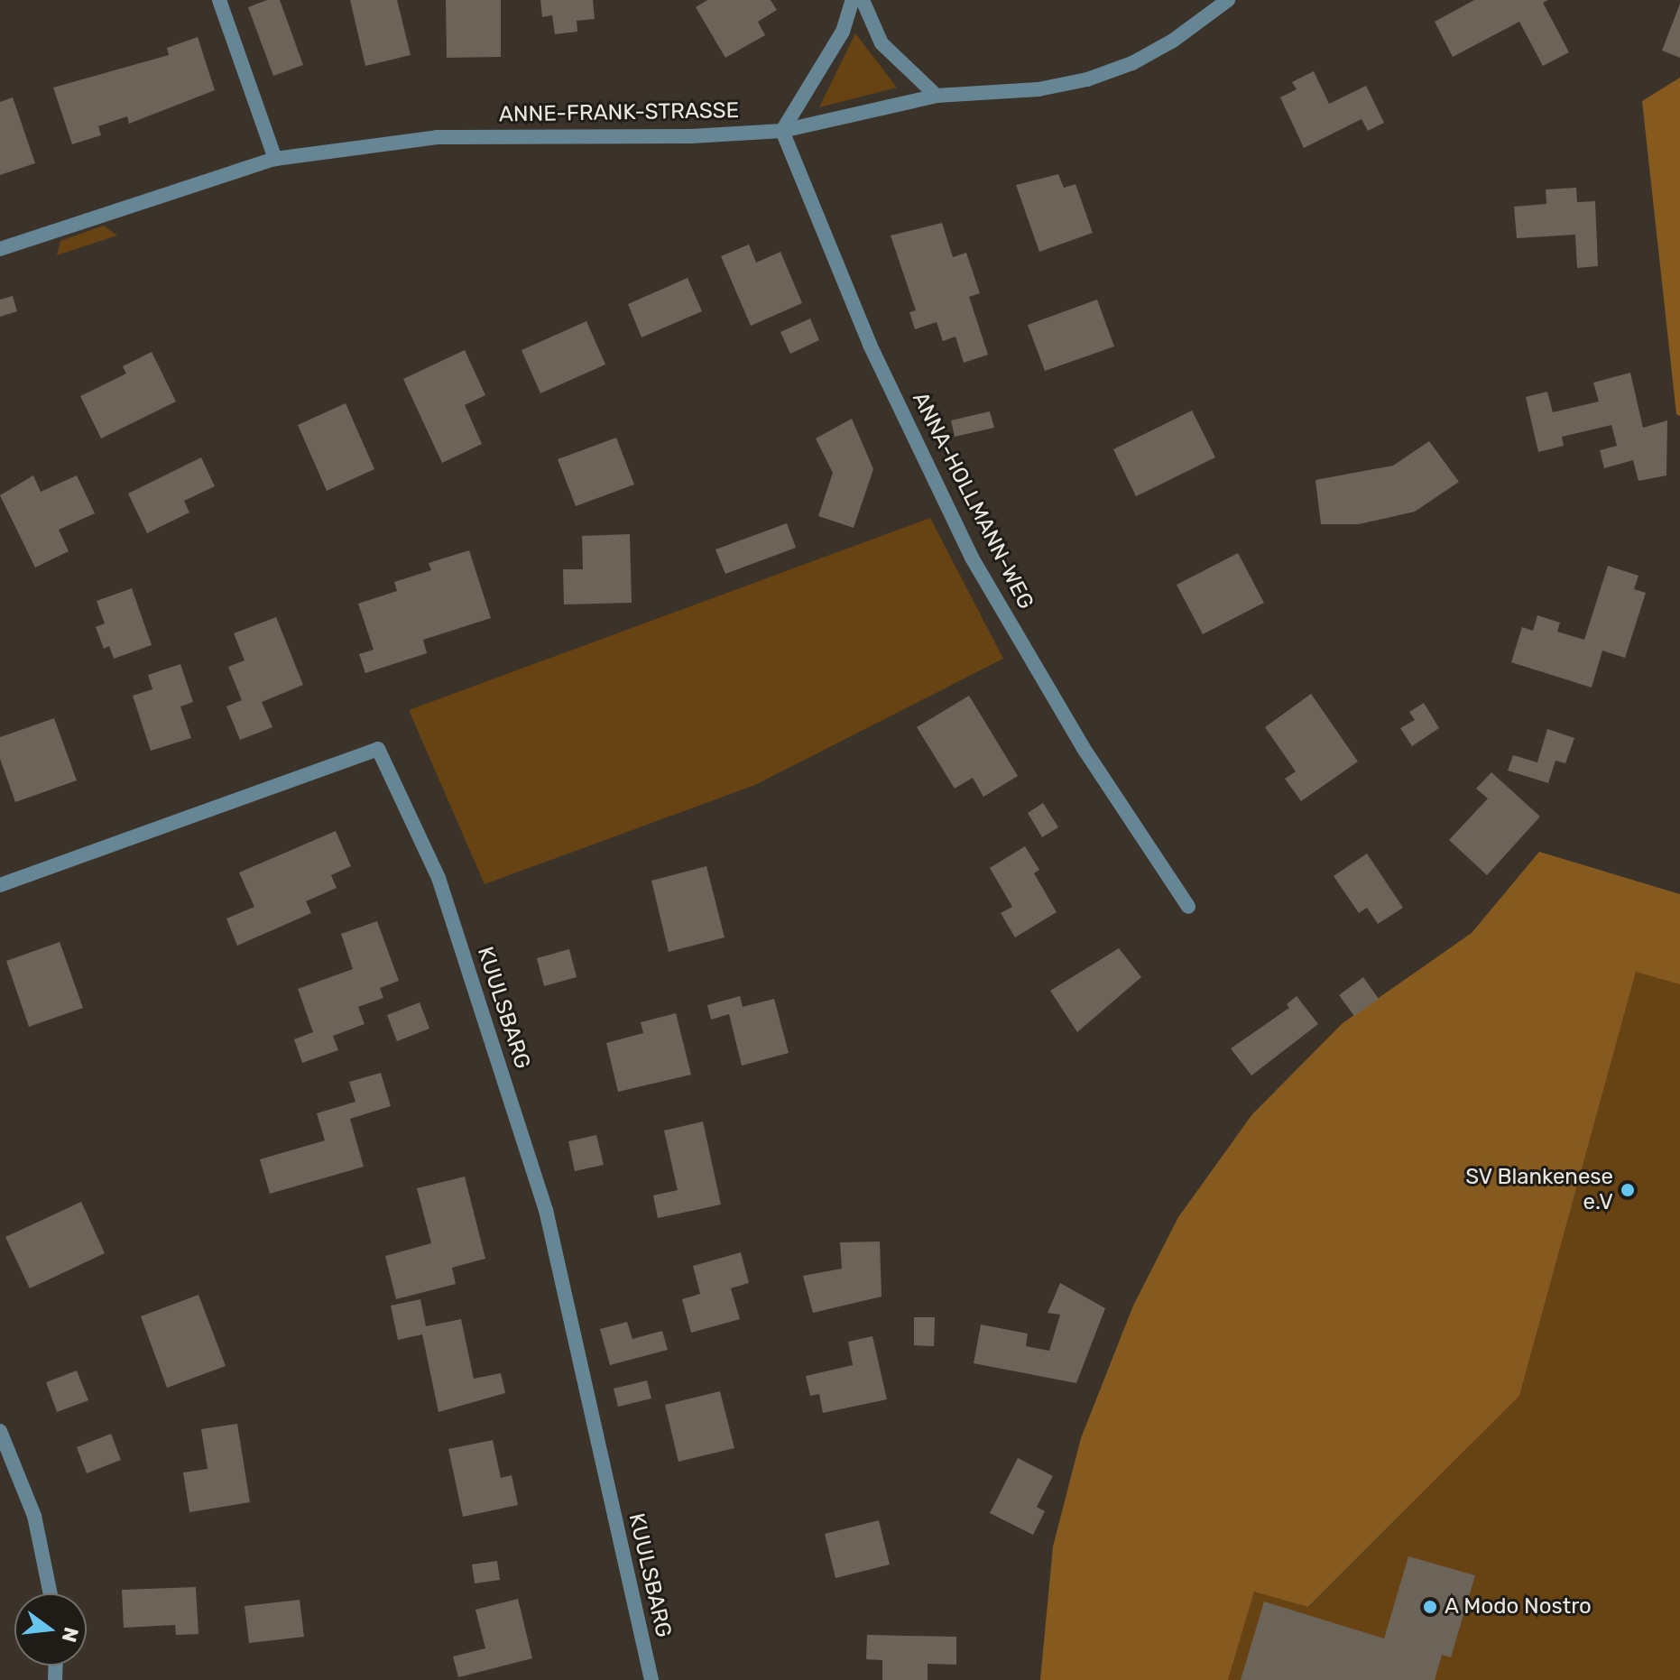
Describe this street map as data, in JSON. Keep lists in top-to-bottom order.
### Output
{
  "streets": {
    "street": ["ANNE-FRANK-STRASSE", "ANNA-HOLLMANN-WEG", "KUULSBARG"]
  },
  "crossings": [
    ["ANNE-FRANK-STRASSE", "ANNA-HOLLMANN-WEG"]
  ],
  "places": ["SV Blankenese e.V", "A Modo Nostro"],
  "north": "right"
}
